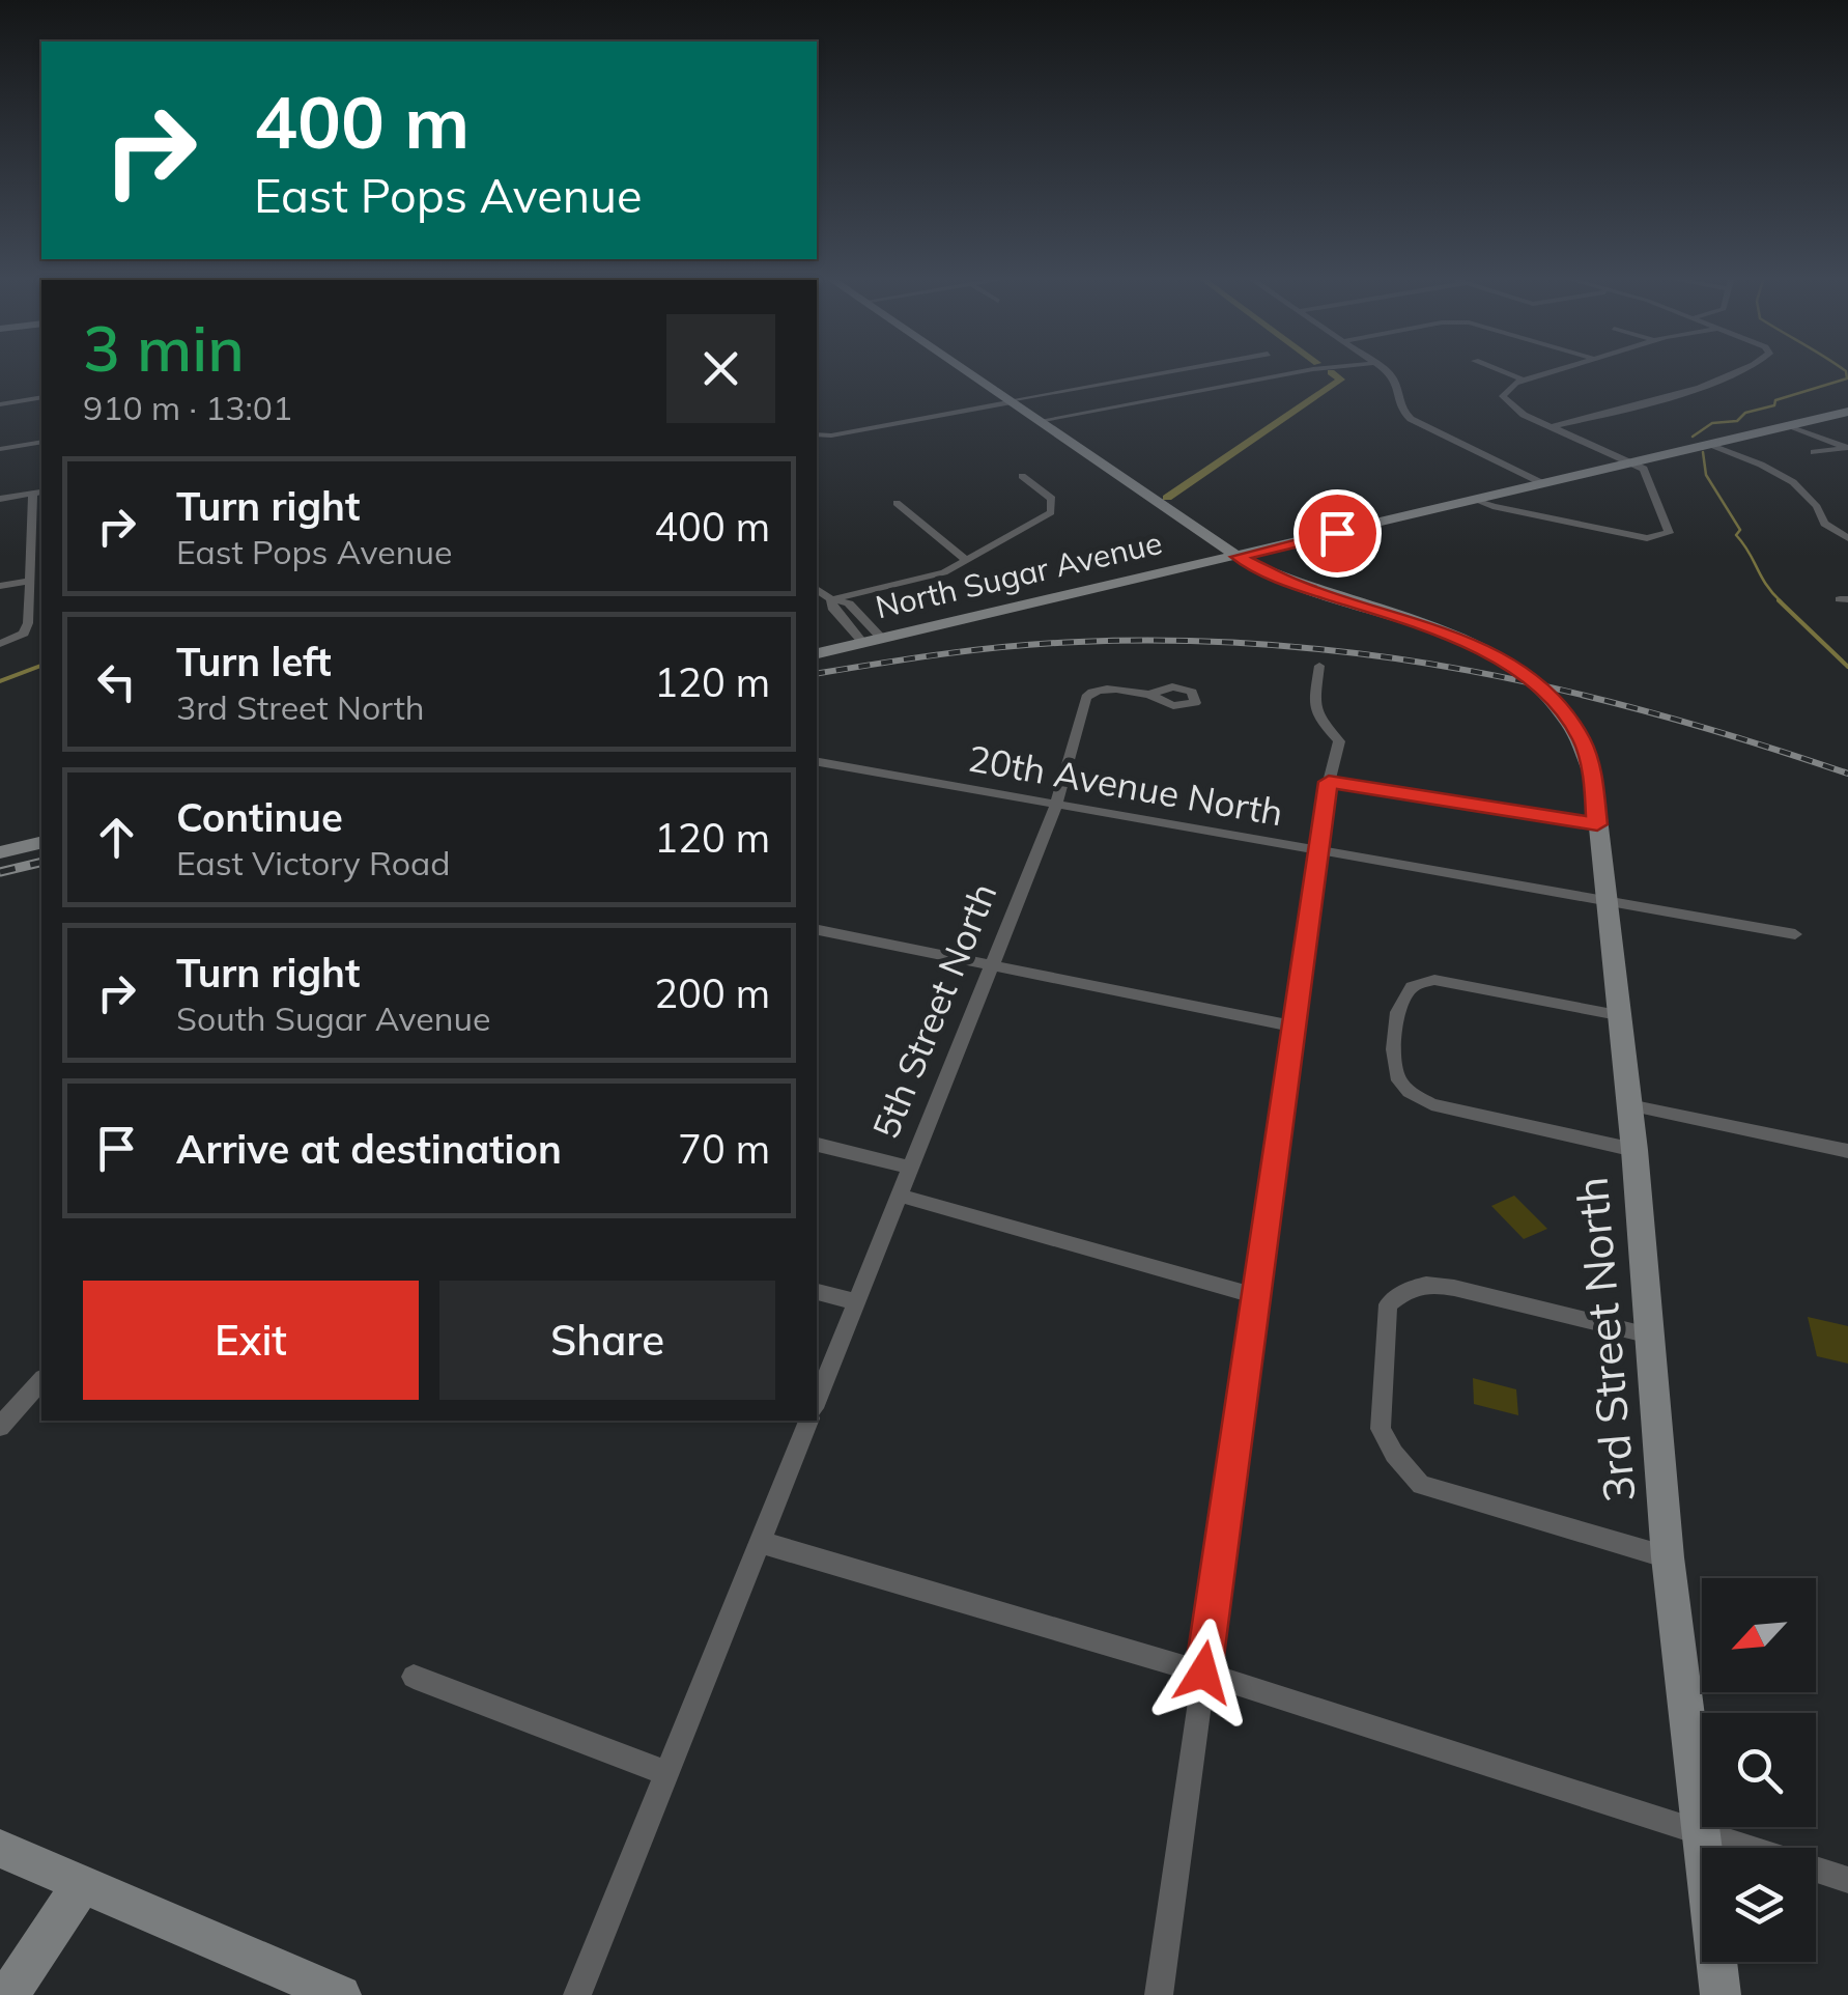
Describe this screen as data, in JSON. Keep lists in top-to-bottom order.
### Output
{
  "streets": {
    "street": [
      "North Sugar Avenue",
      "20th Avenue North",
      "5th Street North",
      "3rd Street North"
    ]
  },
  "crossings": [
    ["North Sugar Avenue", "3rd Street North"],
    ["20th Avenue North", "5th Street North"],
    ["20th Avenue North", "3rd Street North"]
  ],
  "north": "bottom left",
  "page": {
    "turn": ["400 m", "East Pops Avenue"],
    "heading": ["3 min", "910 m · 13:01"],
    "list": [
      {
        "name": "Turn right",
        "note": "East Pops Avenue",
        "value": "400 m"
      },
      {
        "name": "Turn left",
        "note": "3rd Street North",
        "value": "120 m"
      },
      {
        "name": "Continue",
        "note": "East Victory Road",
        "value": "120 m"
      },
      {
        "name": "Turn right",
        "note": "South Sugar Avenue",
        "value": "200 m"
      },
      {
        "name": "Arrive at destination",
        "value": "70 m"
      }
    ],
    "buttons": ["Exit", "Share"]
  }
}
